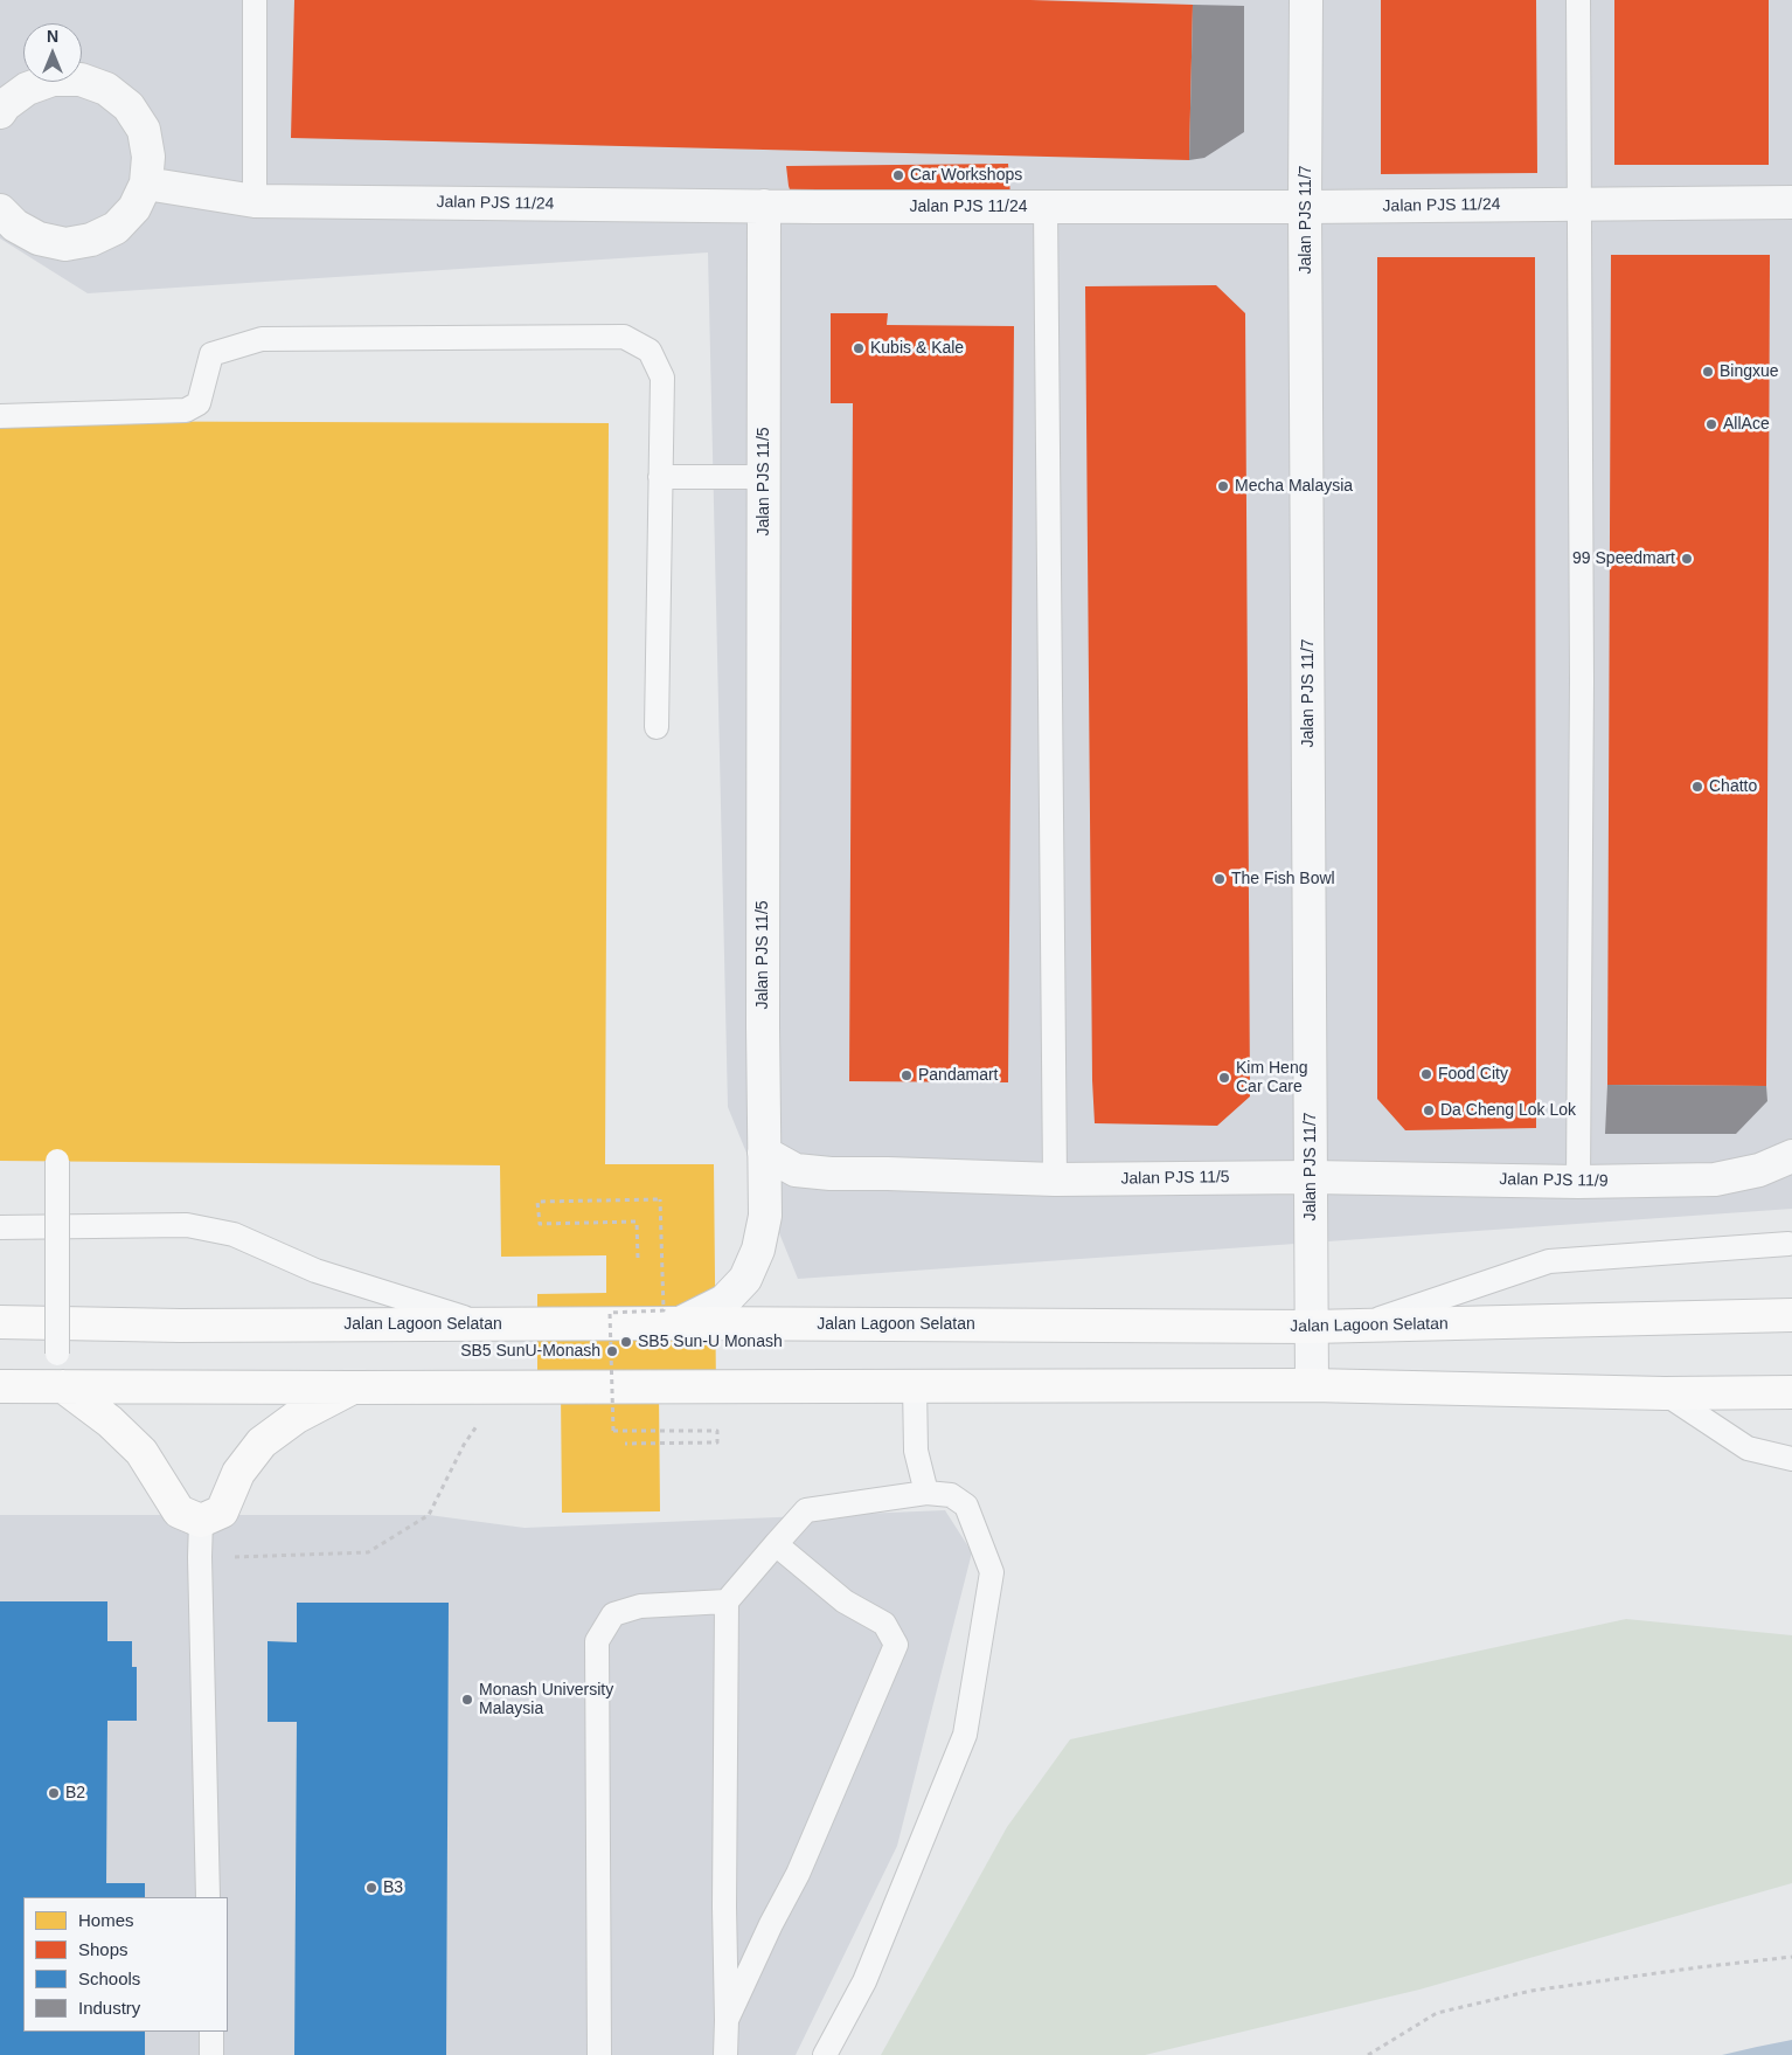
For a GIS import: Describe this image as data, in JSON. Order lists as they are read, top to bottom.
{
  "streets": {
    "main road": ["Jalan Lagoon Selatan"],
    "street": [
      "Jalan PJS 11/24",
      "Jalan PJS 11/7",
      "Jalan PJS 11/5",
      "Jalan PJS 11/9"
    ]
  },
  "crossings": [
    ["Jalan PJS 11/24", "Jalan PJS 11/7"],
    ["Jalan PJS 11/24", "Jalan PJS 11/5"],
    ["Jalan PJS 11/7", "Jalan PJS 11/5"],
    ["Jalan PJS 11/7", "Jalan PJS 11/9"],
    ["Jalan PJS 11/7", "Jalan Lagoon Selatan"],
    ["Jalan PJS 11/5", "Jalan PJS 11/9"]
  ],
  "places": [
    "Car Workshops",
    "Kubis & Kale",
    "Bingxue",
    "AllAce",
    "Mecha Malaysia",
    "99 Speedmart",
    "Chatto",
    "The Fish Bowl",
    "Food City",
    "Pandamart",
    "Kim Heng Car Care",
    "Da Cheng Lok Lok",
    "SB5 Sun-U Monash",
    "SB5 SunU-Monash",
    "Monash University Malaysia",
    "B2",
    "B3"
  ],
  "legend": [
    "Homes",
    "Shops",
    "Schools",
    "Industry"
  ],
  "north": "top"
}
